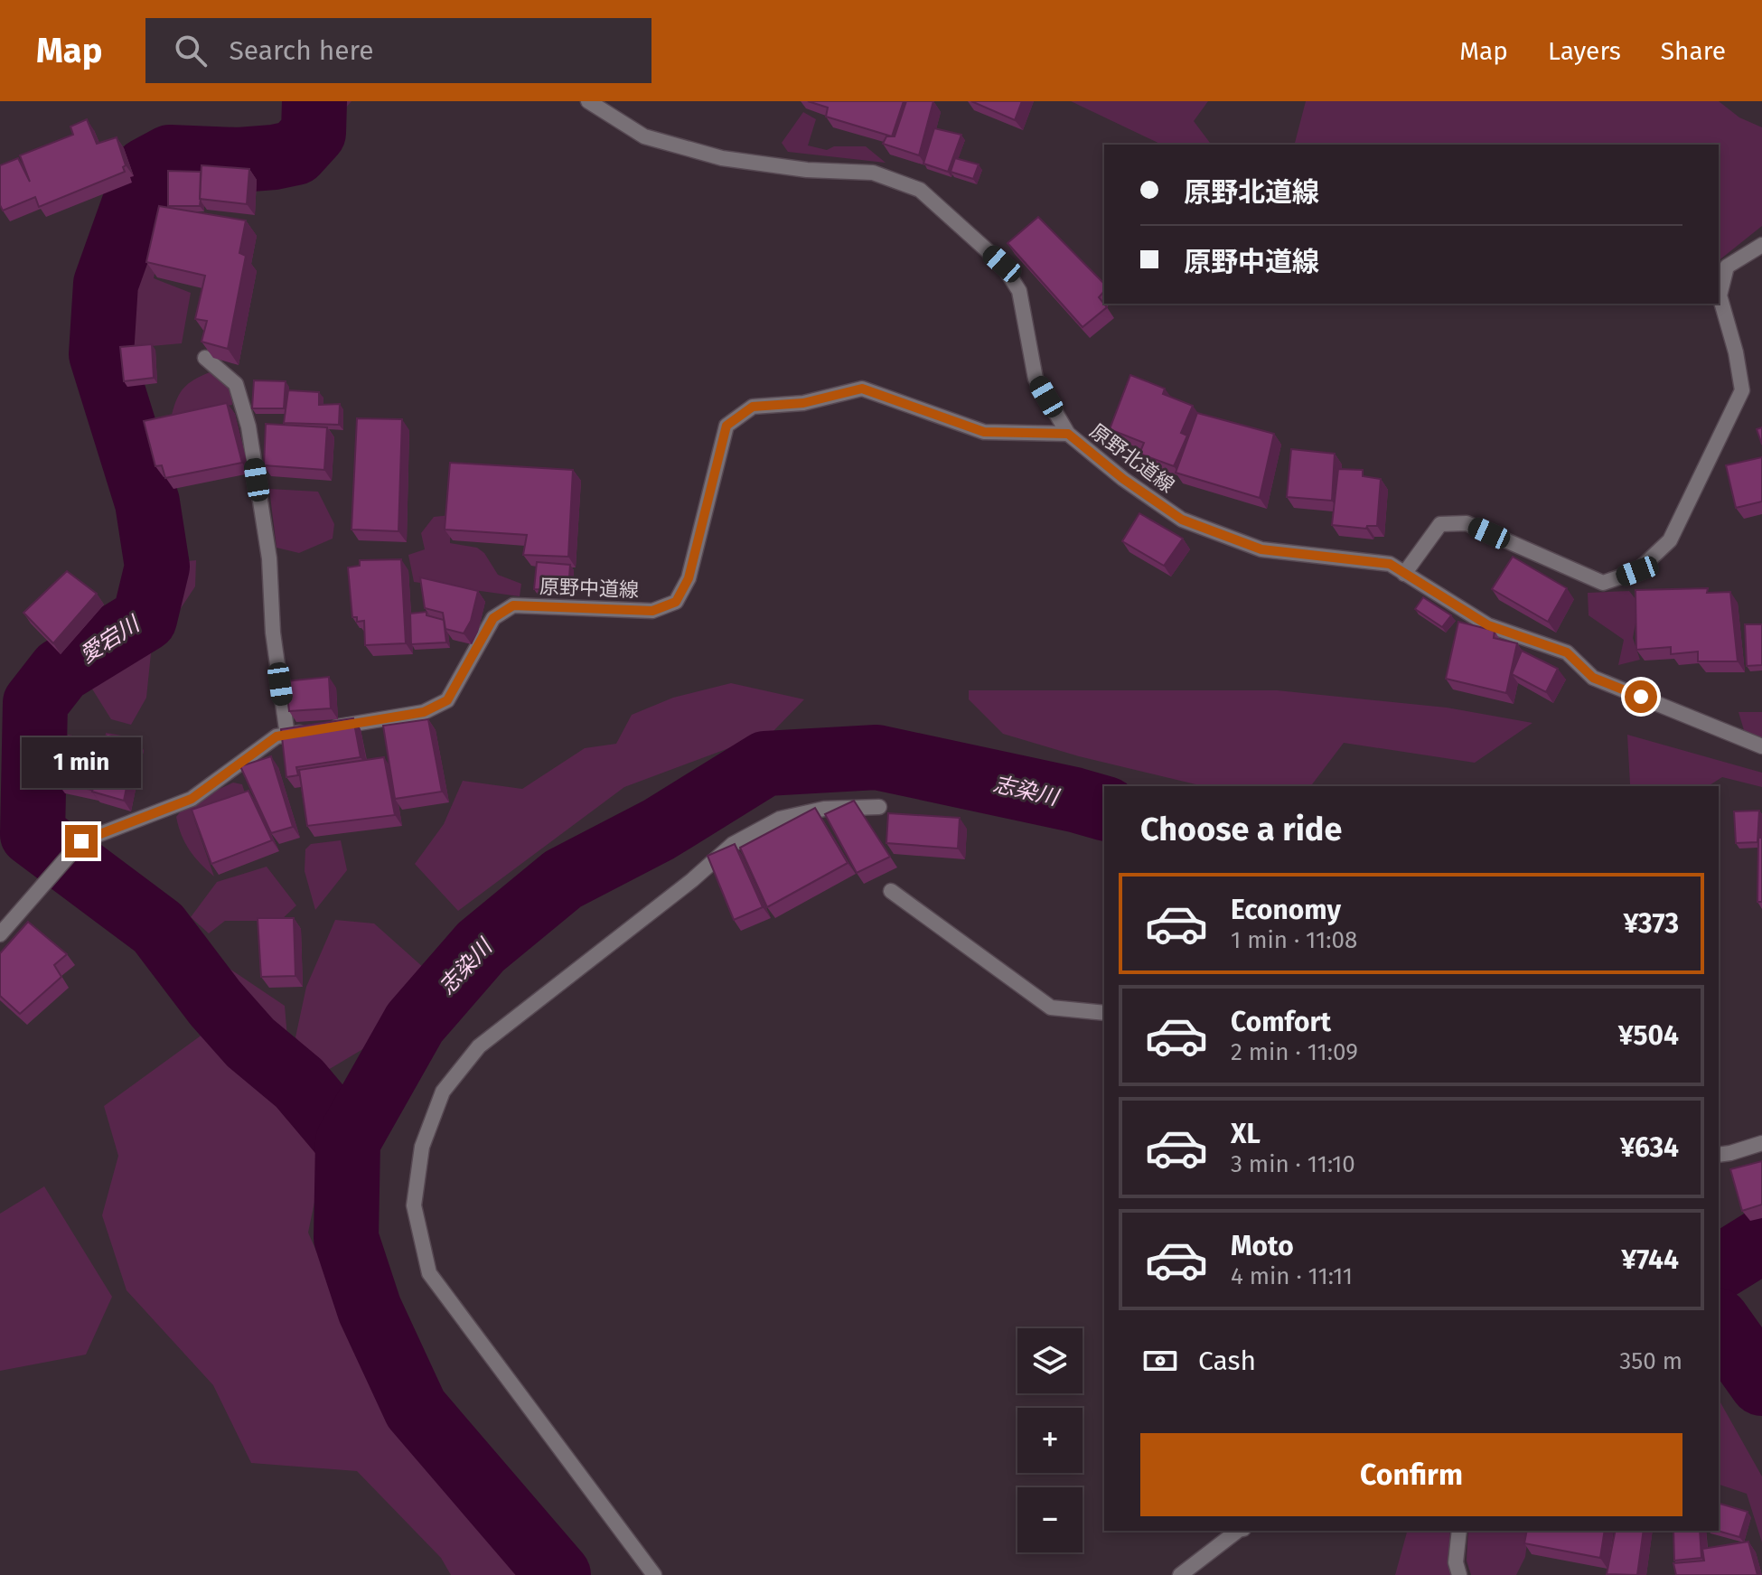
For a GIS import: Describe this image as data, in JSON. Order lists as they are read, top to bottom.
{
  "streets": {
    "street": ["原野北道線", "原野中道線"]
  },
  "crossings": [
    ["原野北道線", "原野中道線"]
  ],
  "water": ["愛宕川", "志染川"],
  "page": {
    "header": "Map",
    "search": "Search here",
    "nav": ["Map", "Layers", "Share"],
    "banner": ["原野北道線", "原野中道線"],
    "bubble": "1 min",
    "heading": "Choose a ride",
    "list": [
      {
        "name": "Economy",
        "note": "1 min · 11:08",
        "value": "¥373"
      },
      {
        "name": "Comfort",
        "note": "2 min · 11:09",
        "value": "¥504"
      },
      {
        "name": "XL",
        "note": "3 min · 11:10",
        "value": "¥634"
      },
      {
        "name": "Moto",
        "note": "4 min · 11:11",
        "value": "¥744"
      }
    ],
    "pay": ["Cash", "350 m"],
    "map_buttons": ["+", "−"],
    "buttons": "Confirm"
  }
}
